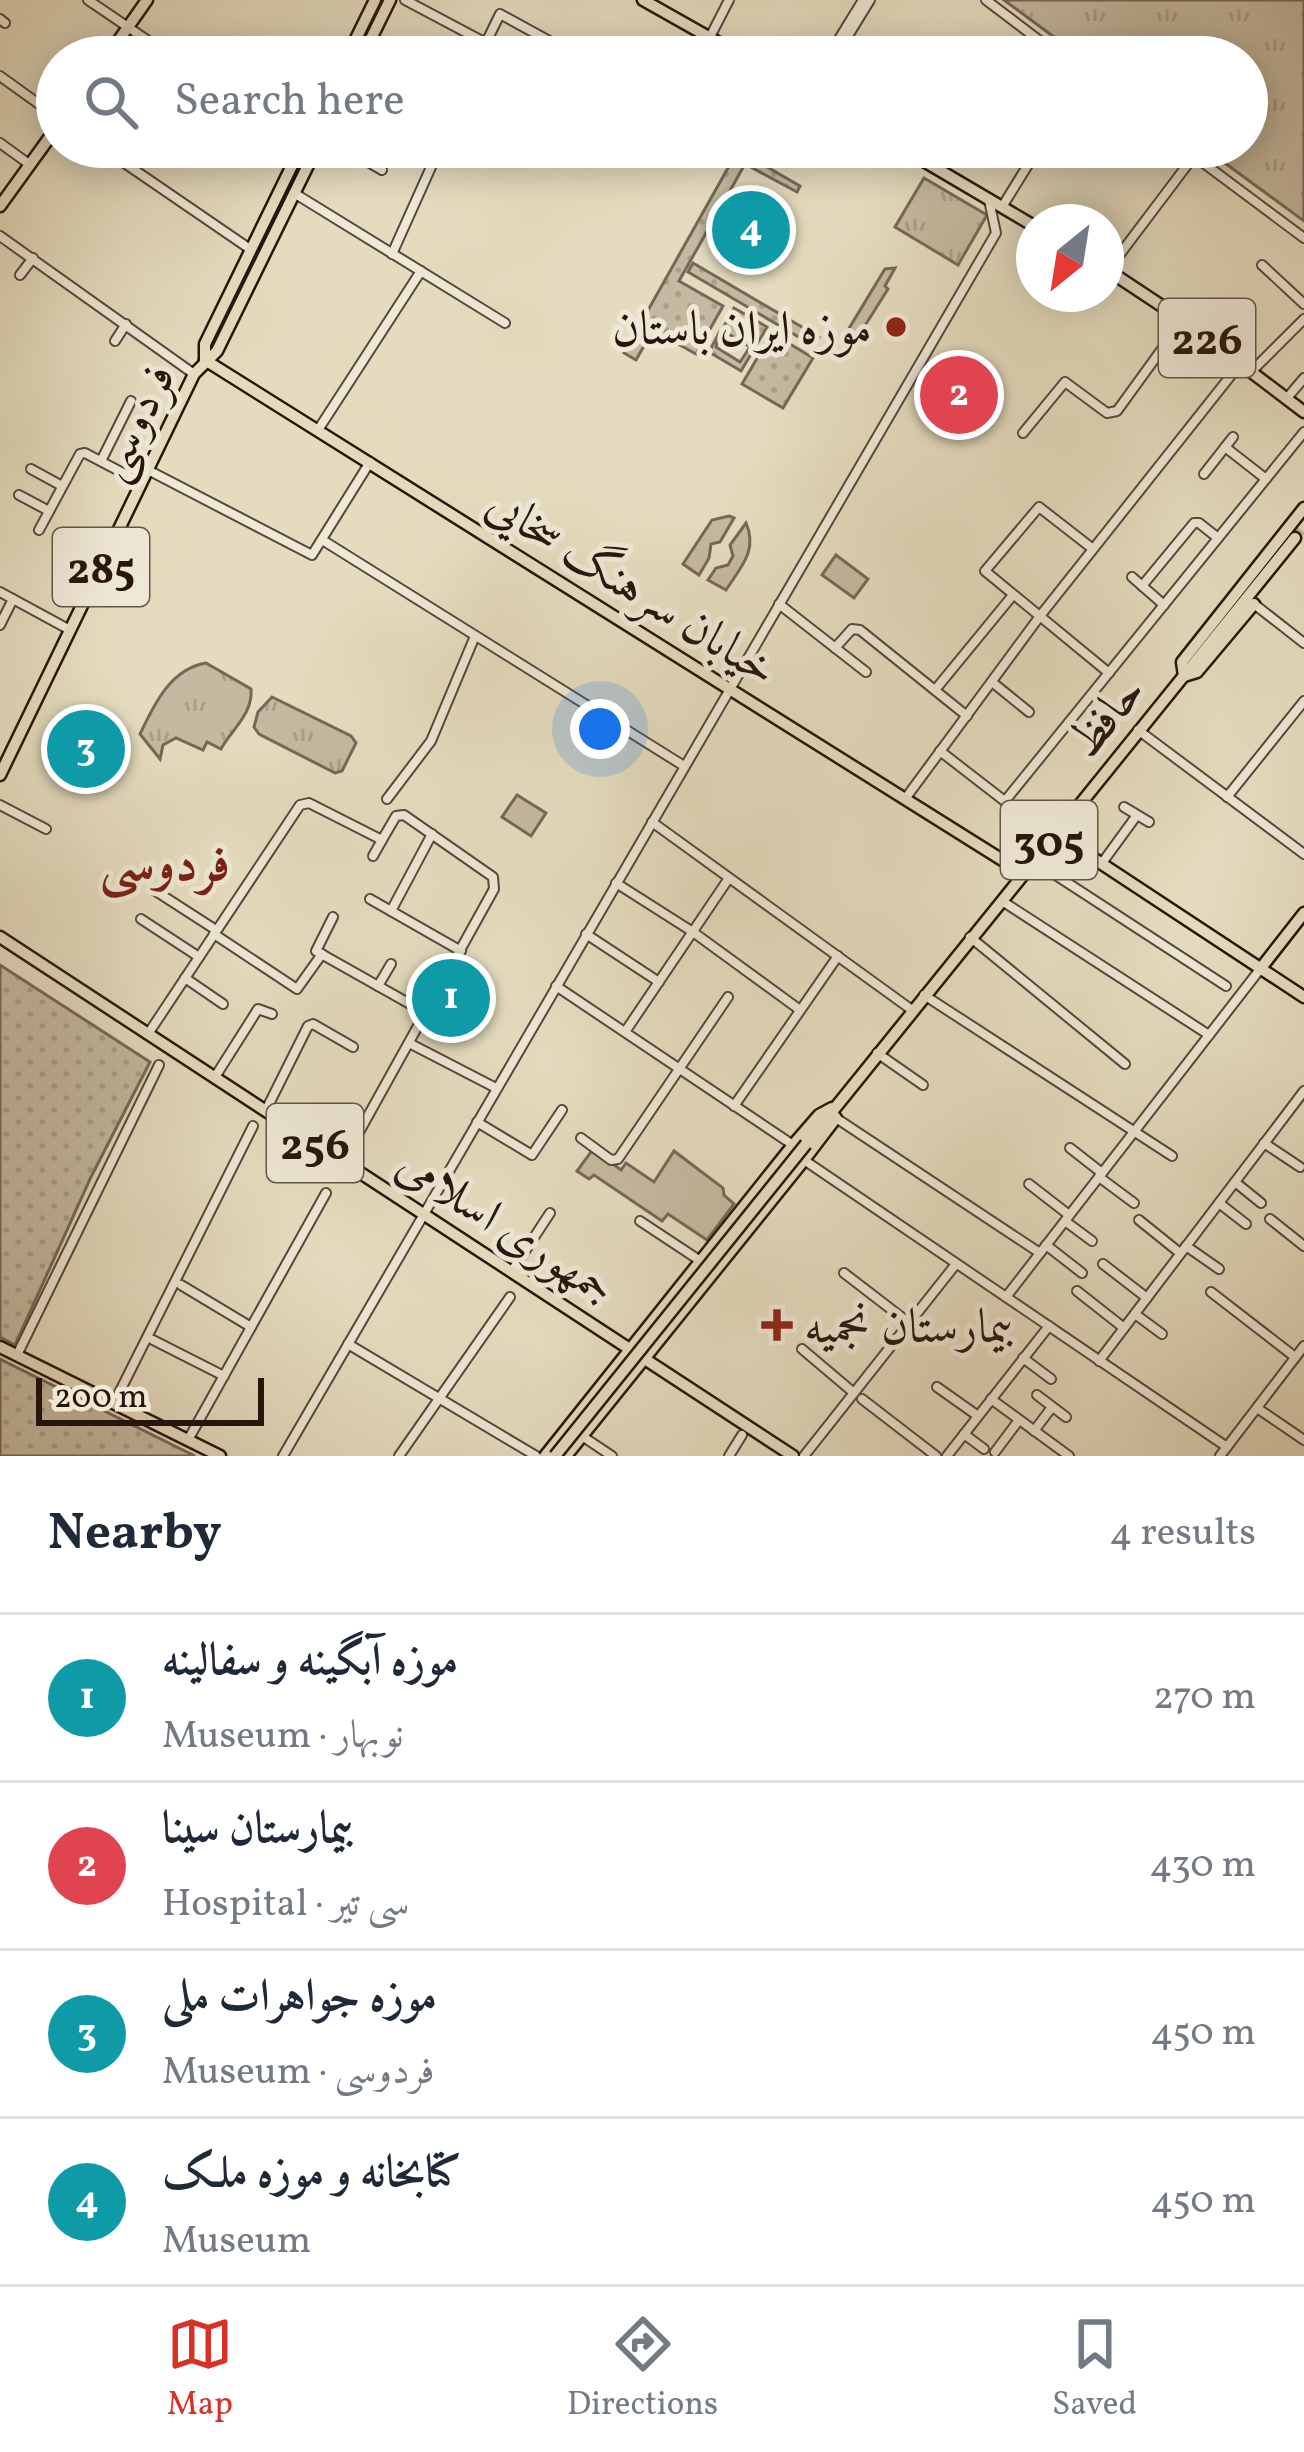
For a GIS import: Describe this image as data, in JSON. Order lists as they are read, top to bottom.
{
  "streets": {
    "main road": [
      "226",
      "فردوسی",
      "285",
      "خیابان سرهنگ سخایی",
      "حافظ",
      "305",
      "256",
      "جمهوری اسلامی"
    ]
  },
  "crossings": [
    ["فردوسی", "خیابان سرهنگ سخایی"],
    ["خیابان سرهنگ سخایی", "حافظ"],
    ["حافظ", "305"],
    ["حافظ", "جمهوری اسلامی"]
  ],
  "districts": ["فردوسی"],
  "places": {
    "other": ["موزه ایران باستان"],
    "health": ["بیمارستان نجمیه"]
  },
  "scale_bar": "200 m",
  "north": "bottom left",
  "page": {
    "search": "Search here",
    "pins": [
      "4",
      "2",
      "3",
      "1"
    ],
    "scale": "200 m",
    "heading": ["Nearby", "4 results"],
    "list": [
      {
        "mark": "1",
        "name": "موزه آبگینه و سفالینه",
        "note": "Museum · نوبهار",
        "value": "270 m"
      },
      {
        "mark": "2",
        "name": "بیمارستان سینا",
        "note": "Hospital · سی تیر",
        "value": "430 m"
      },
      {
        "mark": "3",
        "name": "موزه جواهرات ملی",
        "note": "Museum · فردوسی",
        "value": "450 m"
      },
      {
        "mark": "4",
        "name": "کتابخانه و موزه ملک",
        "note": "Museum",
        "value": "450 m"
      }
    ],
    "nav": ["Map", "Directions", "Saved"]
  }
}
